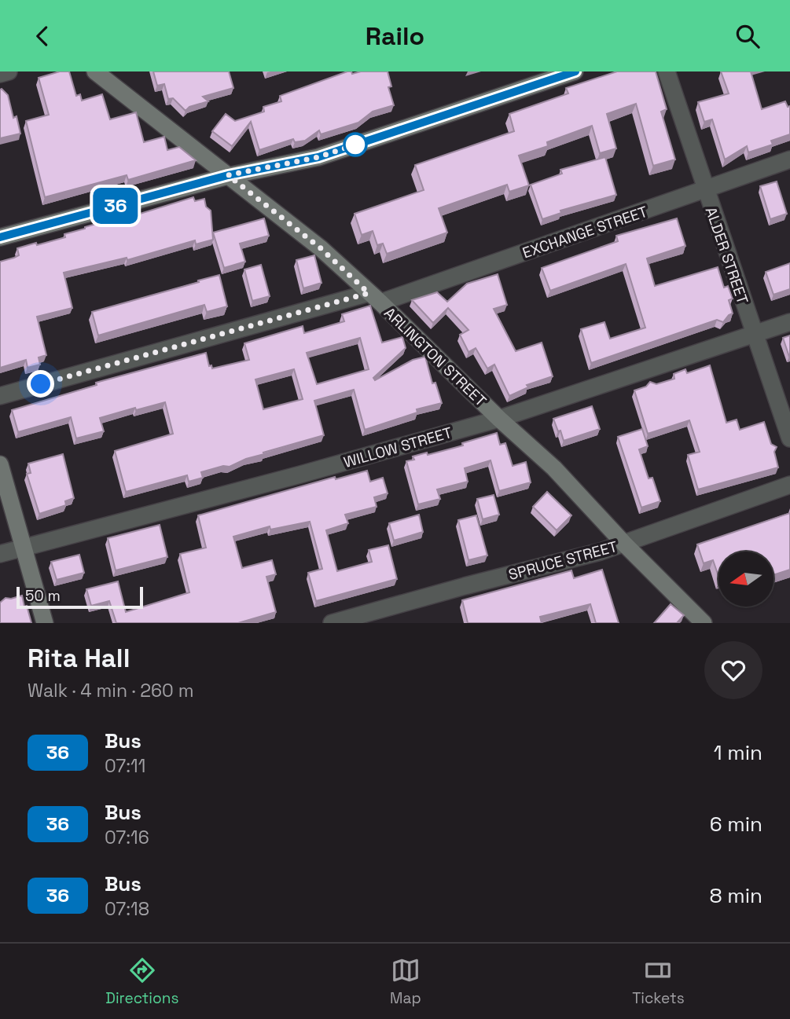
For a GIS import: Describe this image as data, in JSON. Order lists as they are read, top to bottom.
{
  "streets": {
    "street": [
      "EXCHANGE STREET",
      "ALDER STREET",
      "ARLINGTON STREET",
      "WILLOW STREET",
      "SPRUCE STREET"
    ]
  },
  "crossings": [
    ["EXCHANGE STREET", "ALDER STREET"],
    ["EXCHANGE STREET", "ARLINGTON STREET"],
    ["ALDER STREET", "WILLOW STREET"],
    ["ARLINGTON STREET", "WILLOW STREET"],
    ["ARLINGTON STREET", "SPRUCE STREET"]
  ],
  "lines": ["bus line 36"],
  "scale_bar": "50 m",
  "north": "left",
  "page": {
    "header": "Railo",
    "on_map": "36",
    "scale": "50 m",
    "heading": ["Rita Hall", "Walk · 4 min · 260 m"],
    "list": [
      {
        "mark": "36",
        "name": "Bus",
        "note": "07:11",
        "value": "1 min"
      },
      {
        "mark": "36",
        "name": "Bus",
        "note": "07:16",
        "value": "6 min"
      },
      {
        "mark": "36",
        "name": "Bus",
        "note": "07:18",
        "value": "8 min"
      }
    ],
    "tabs": ["Directions", "Map", "Tickets"]
  }
}
